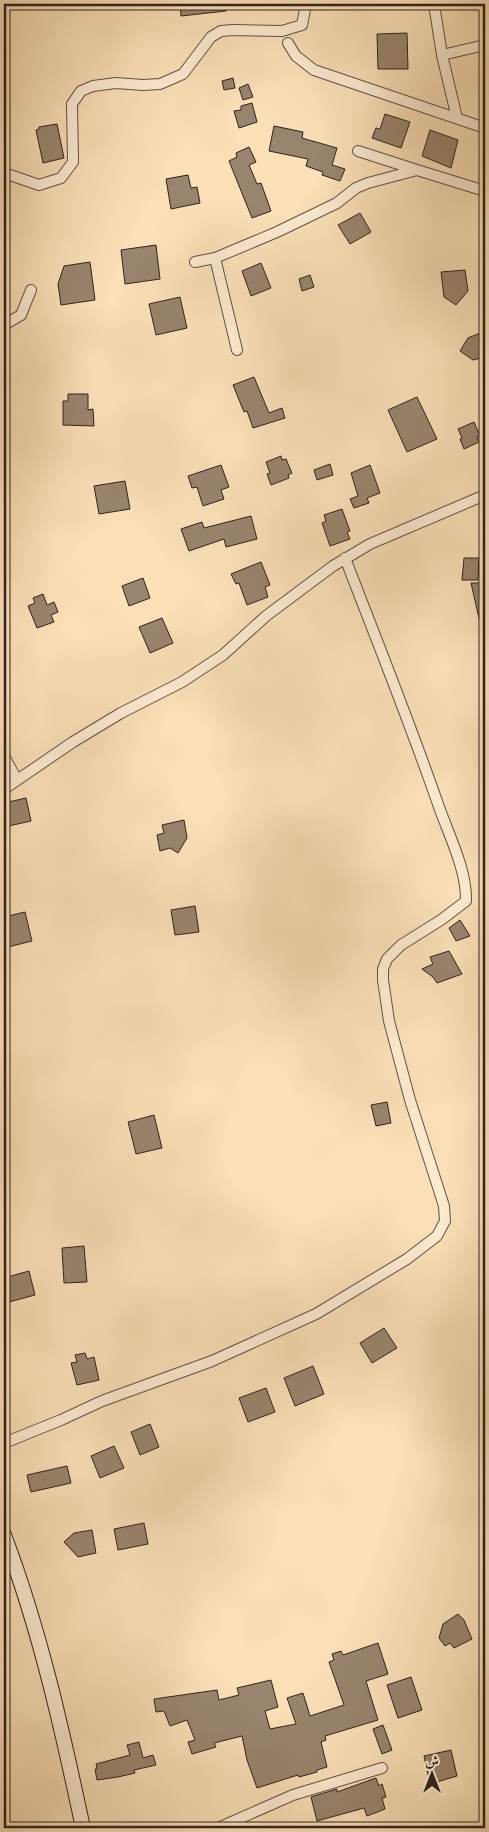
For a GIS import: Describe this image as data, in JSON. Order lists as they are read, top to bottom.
{
  "north": "top"
}
